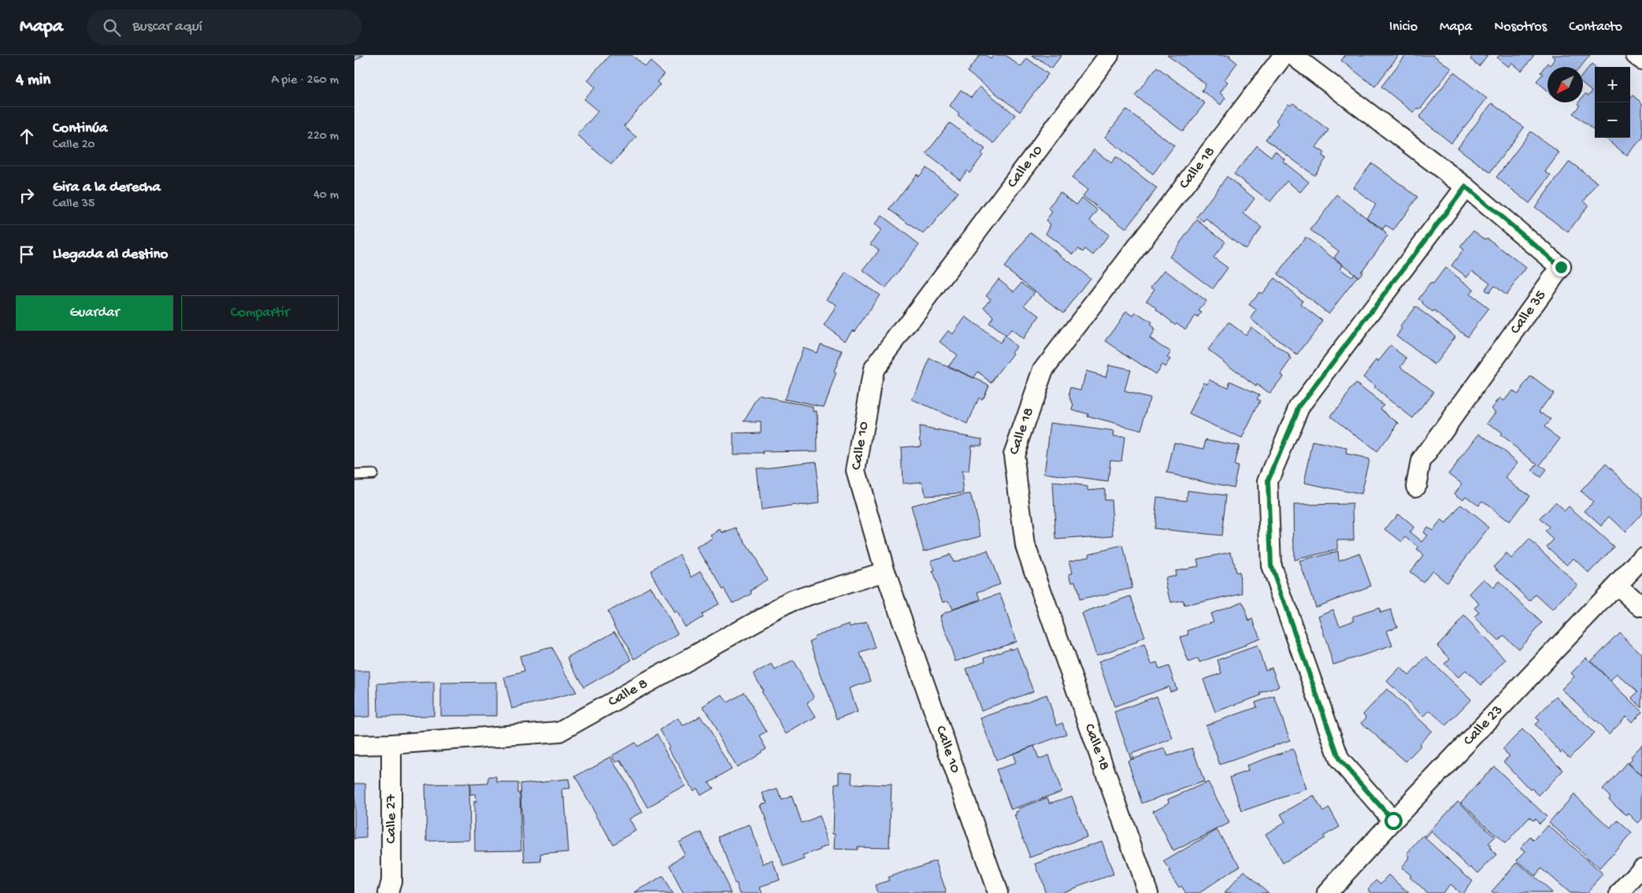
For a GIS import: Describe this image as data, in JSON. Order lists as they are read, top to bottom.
{
  "streets": {
    "street": [
      "Calle 10",
      "Calle 18",
      "Calle 35",
      "Calle 8",
      "Calle 23",
      "Calle 27"
    ]
  },
  "crossings": [
    ["Calle 10", "Calle 8"],
    ["Calle 8", "Calle 27"]
  ],
  "north": "bottom left",
  "page": {
    "header": "Mapa",
    "search": "Buscar aquí",
    "nav": [
      "Inicio",
      "Mapa",
      "Nosotros",
      "Contacto"
    ],
    "heading": ["4 min", "A pie · 260 m"],
    "map_buttons": ["+", "−"],
    "list": [
      ["Continúa", "Calle 20", "220 m"],
      ["Gira a la derecha", "Calle 35", "40 m"],
      "Llegada al destino"
    ],
    "buttons": ["Guardar", "Compartir"]
  }
}
